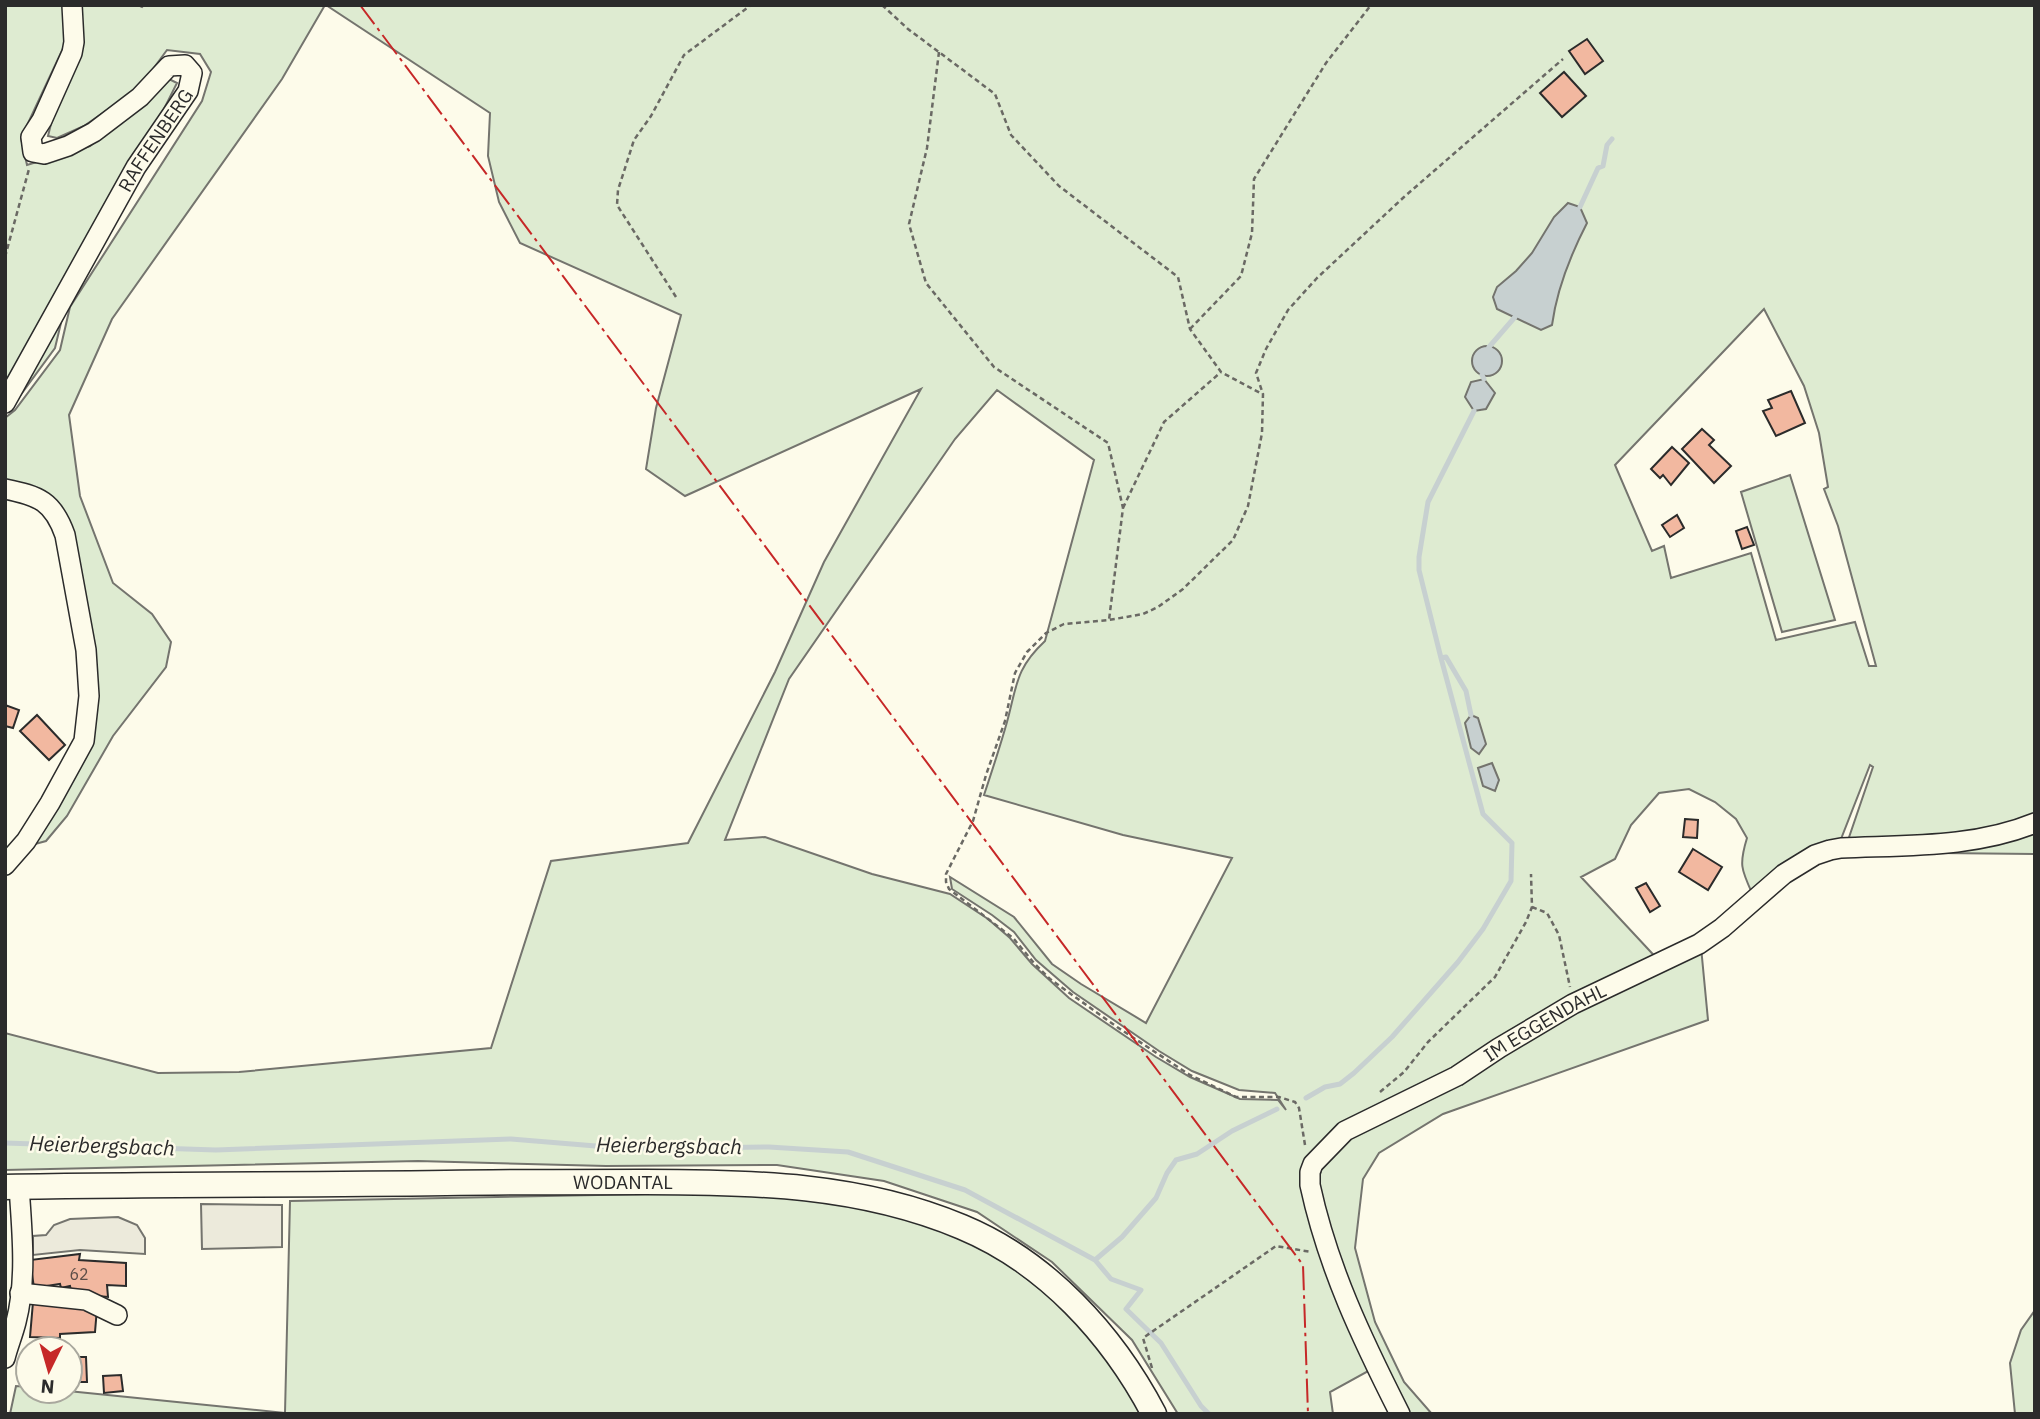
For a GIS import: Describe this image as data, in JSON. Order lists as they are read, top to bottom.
{
  "streets": {
    "main road": ["WODANTAL"],
    "street": ["RAFFENBERG", "IM EGGENDAHL"]
  },
  "water": ["Heierbergsbach"],
  "house_numbers": ["62"],
  "north": "bottom"
}
